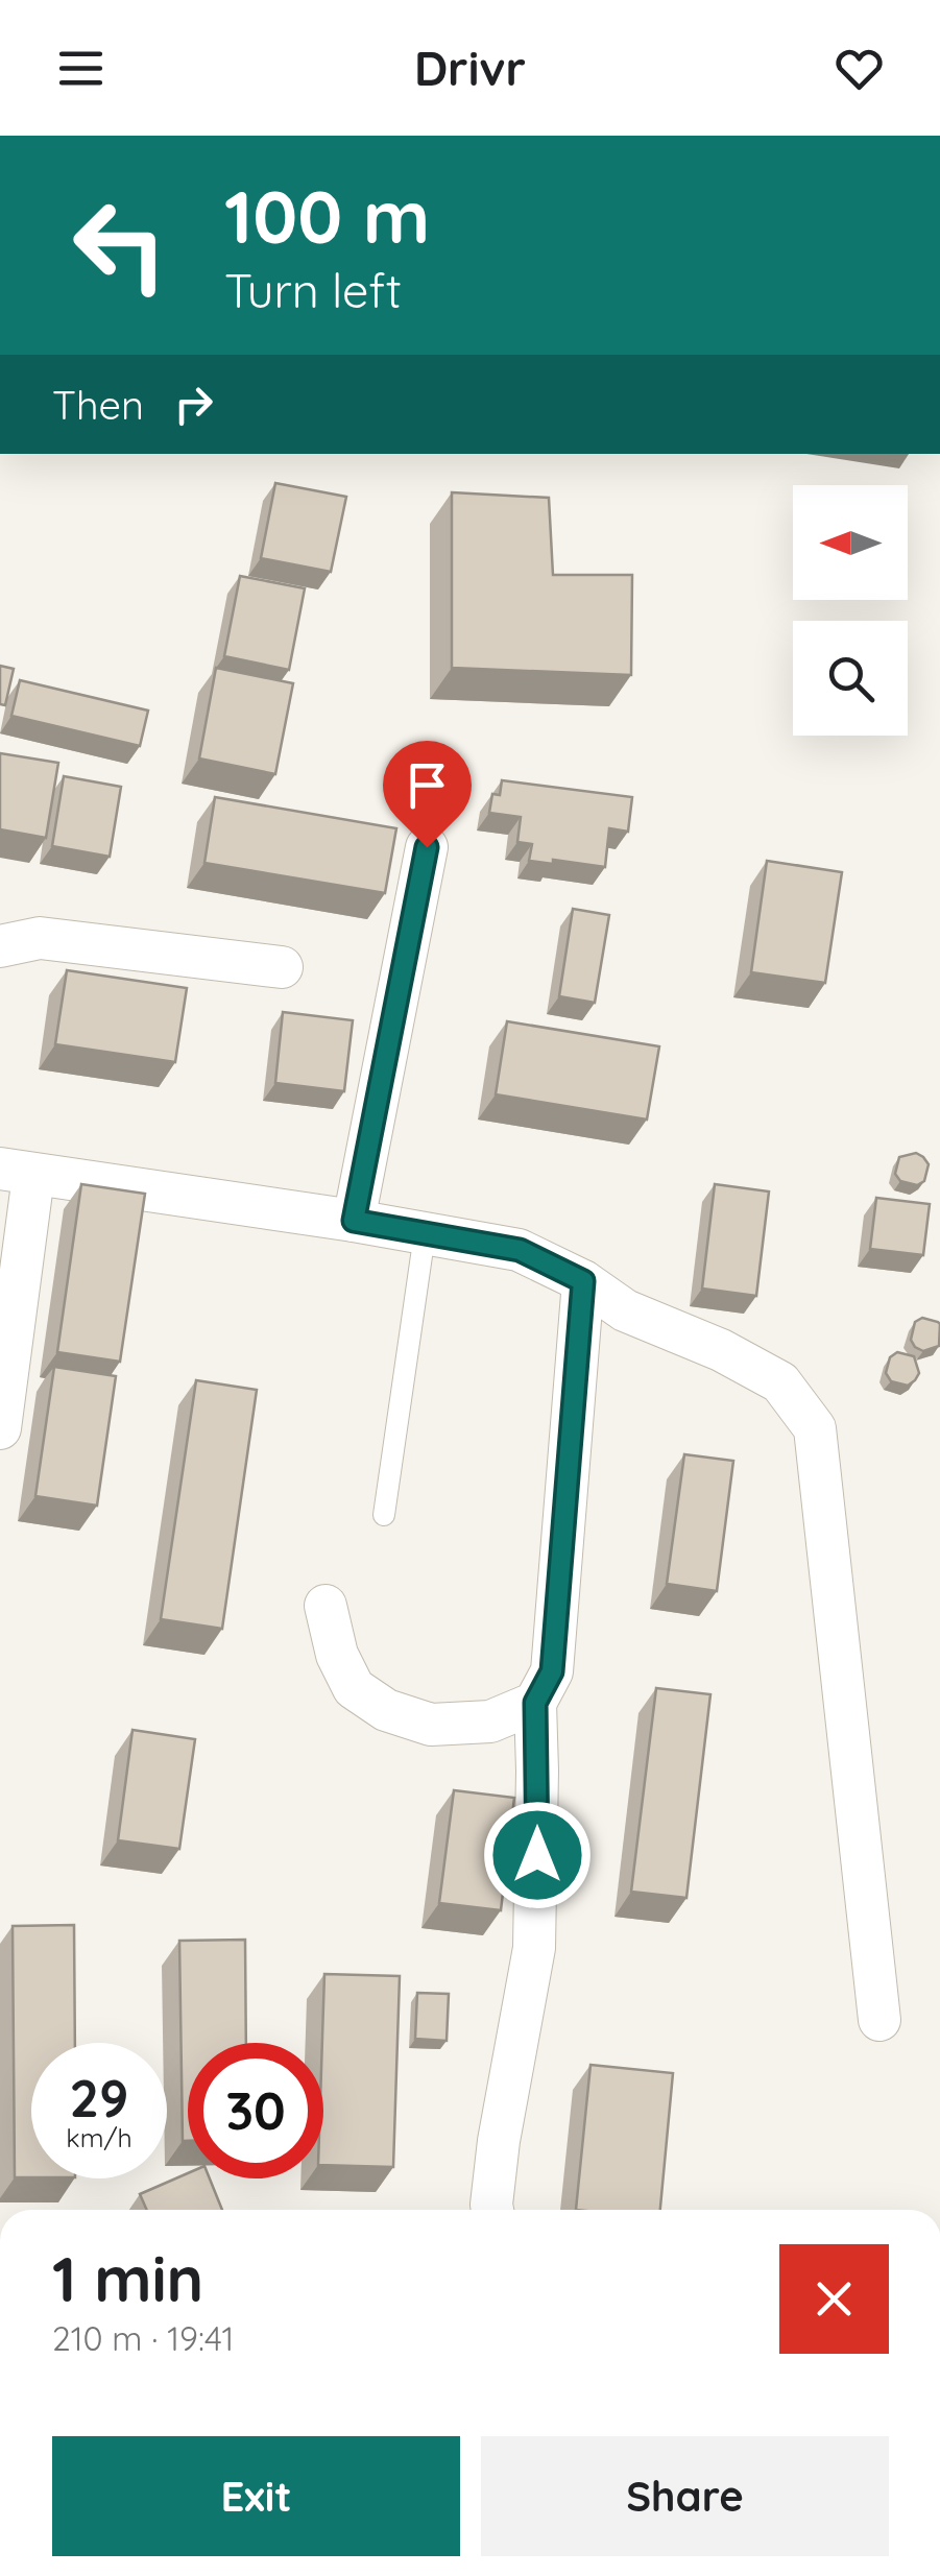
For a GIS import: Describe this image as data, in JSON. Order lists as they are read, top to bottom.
{
  "north": "left",
  "page": {
    "header": "Drivr",
    "turn": ["100 m", "Turn left"],
    "then": "Then",
    "speed": "29 km/h",
    "limit": "30",
    "heading": ["1 min", "210 m · 19:41"],
    "buttons": ["Exit", "Share"]
  }
}
